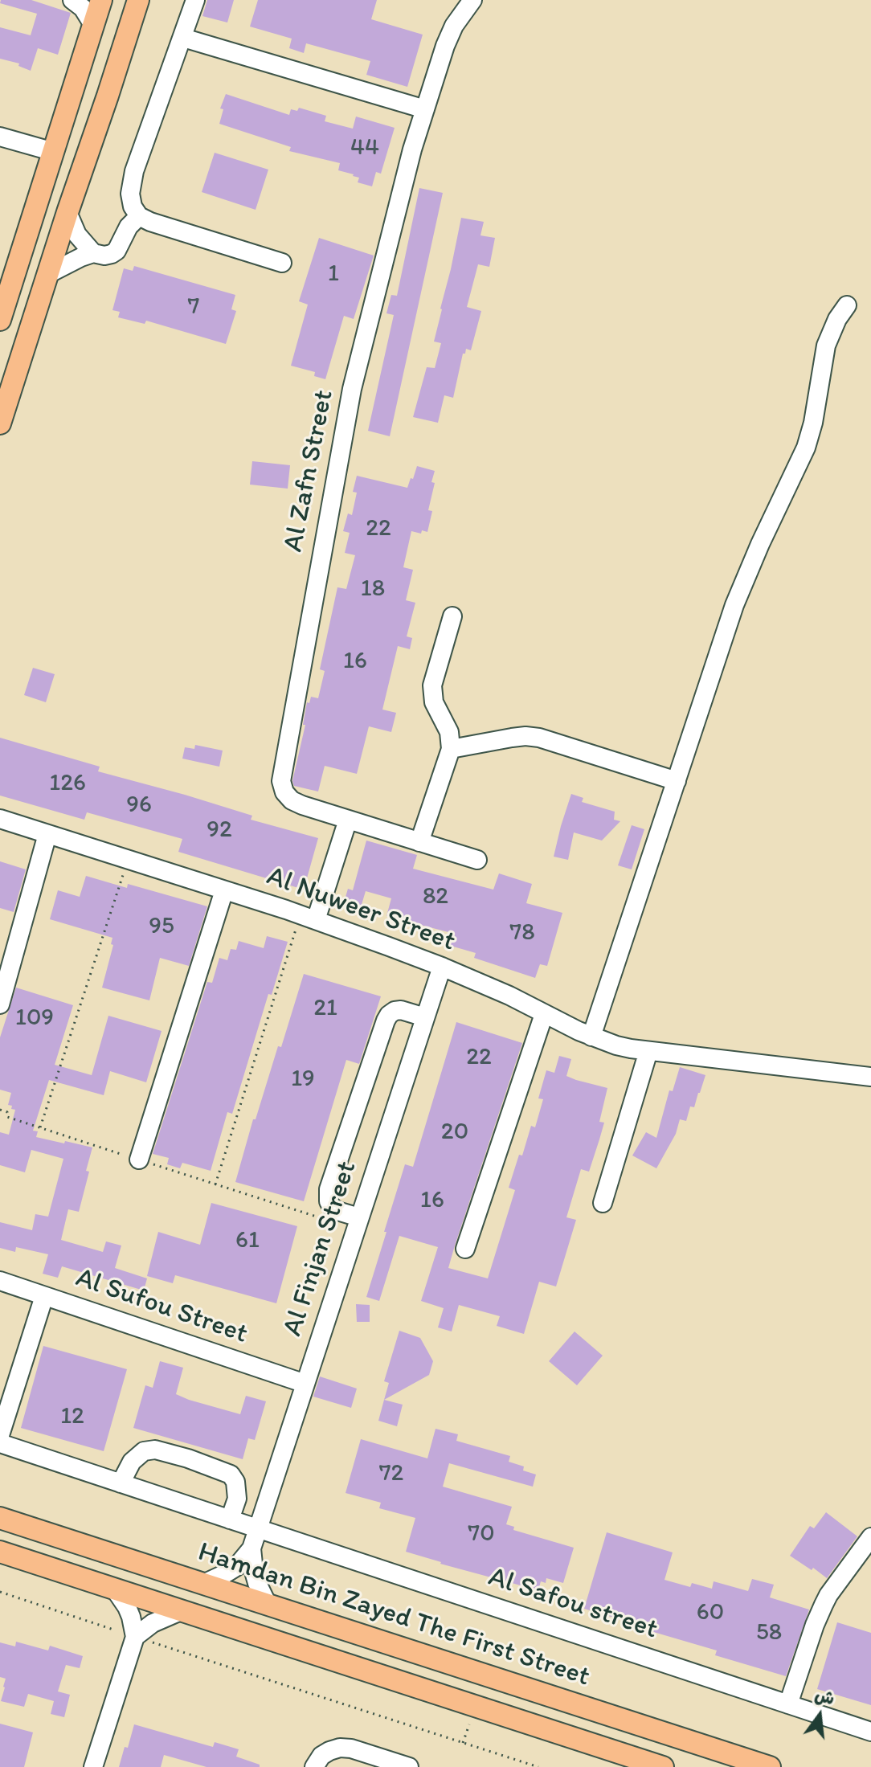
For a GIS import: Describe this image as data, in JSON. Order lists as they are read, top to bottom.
{
  "streets": {
    "main road": ["Hamdan Bin Zayed The First Street"],
    "street": [
      "Al Zafn Street",
      "Al Nuweer Street",
      "Al Finjan Street",
      "Al Sufou Street",
      "Al Safou street"
    ]
  },
  "crossings": [
    ["Al Nuweer Street", "Al Finjan Street"],
    ["Al Finjan Street", "Al Sufou Street"],
    ["Al Finjan Street", "Al Safou street"],
    ["Al Finjan Street", "Hamdan Bin Zayed The First Street"]
  ],
  "house_numbers": [
    "44",
    "1",
    "7",
    "22",
    "18",
    "16",
    "126",
    "96",
    "92",
    "82",
    "95",
    "78",
    "21",
    "109",
    "22",
    "19",
    "20",
    "16",
    "61",
    "12",
    "72",
    "70",
    "60",
    "58"
  ],
  "north": "top"
}
